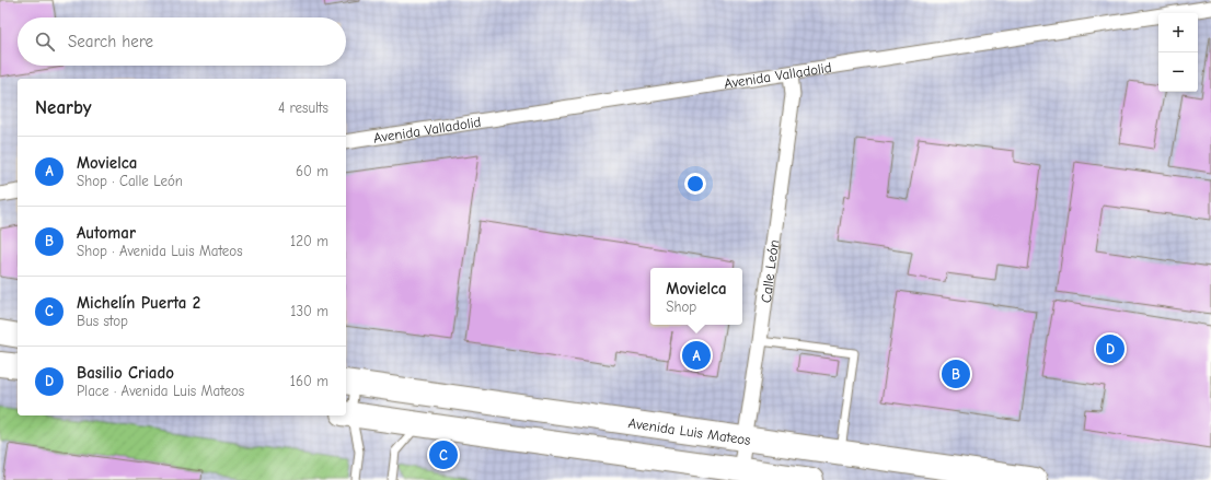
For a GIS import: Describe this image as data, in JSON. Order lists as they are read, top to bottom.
{
  "streets": {
    "highway": ["Avenida Luis Mateos"],
    "street": ["Avenida Valladolid", "Calle León"]
  },
  "crossings": [
    ["Avenida Valladolid", "Calle León"],
    ["Calle León", "Avenida Luis Mateos"]
  ],
  "page": {
    "map_buttons": ["+", "−"],
    "search": "Search here",
    "heading": ["Nearby", "4 results"],
    "list": [
      {
        "mark": "A",
        "name": "Movielca",
        "note": "Shop · Calle León",
        "value": "60 m"
      },
      {
        "mark": "B",
        "name": "Automar",
        "note": "Shop · Avenida Luis Mateos",
        "value": "120 m"
      },
      {
        "mark": "C",
        "name": "Michelín Puerta 2",
        "note": "Bus stop",
        "value": "130 m"
      },
      {
        "mark": "D",
        "name": "Basilio Criado",
        "note": "Place · Avenida Luis Mateos",
        "value": "160 m"
      }
    ],
    "popup": ["Movielca", "Shop"],
    "pins": [
      "D",
      "A",
      "B",
      "C"
    ]
  }
}
